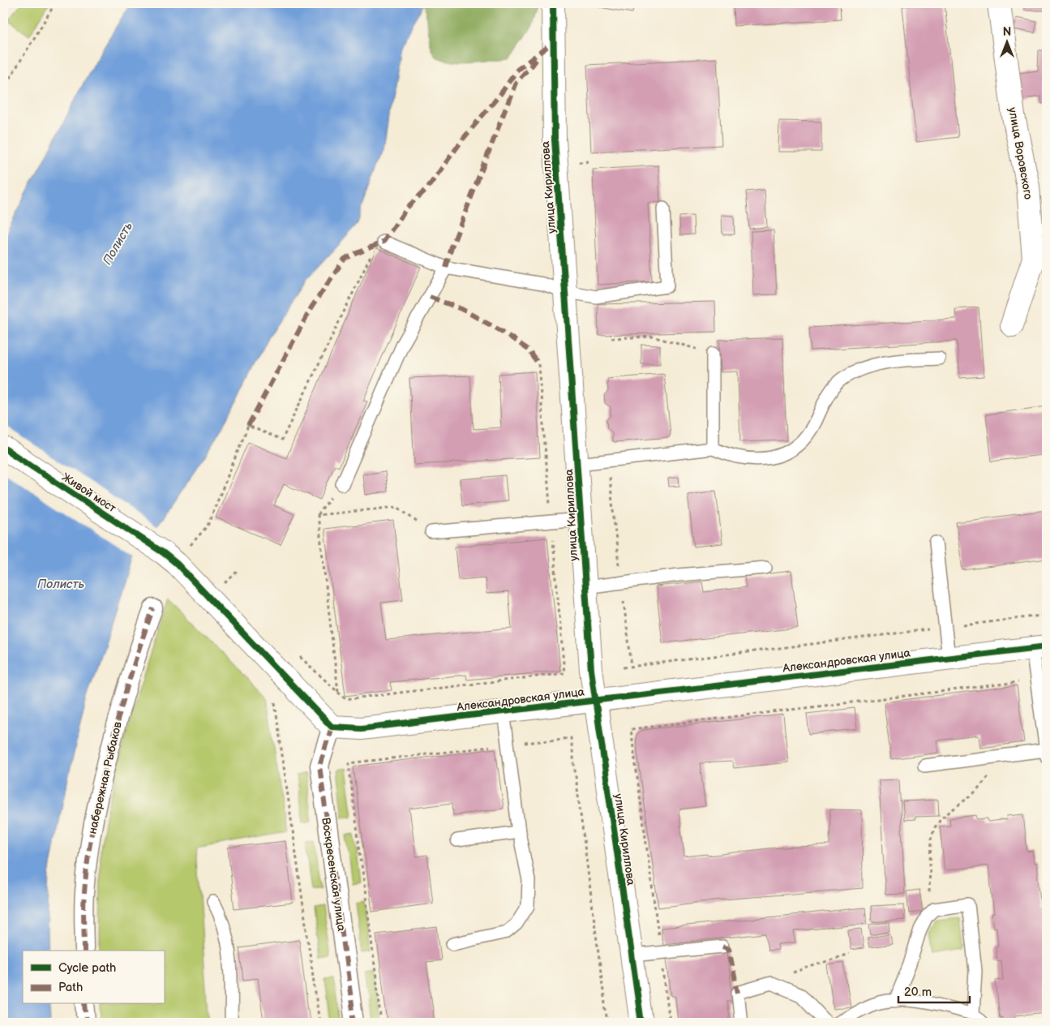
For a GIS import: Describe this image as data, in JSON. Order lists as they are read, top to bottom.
{
  "streets": {
    "street": [
      "улица Воровского",
      "улица Кириллова",
      "Живой мост",
      "Александровская улица",
      "набережная Рыбаков",
      "Воскресенская улица"
    ]
  },
  "crossings": [
    ["улица Кириллова", "Александровская улица"],
    ["Живой мост", "Александровская улица"],
    ["Живой мост", "Воскресенская улица"],
    ["Александровская улица", "Воскресенская улица"]
  ],
  "water": ["Полисть"],
  "legend": ["Cycle path", "Path"],
  "scale_bar": "20 m",
  "north": "top"
}
